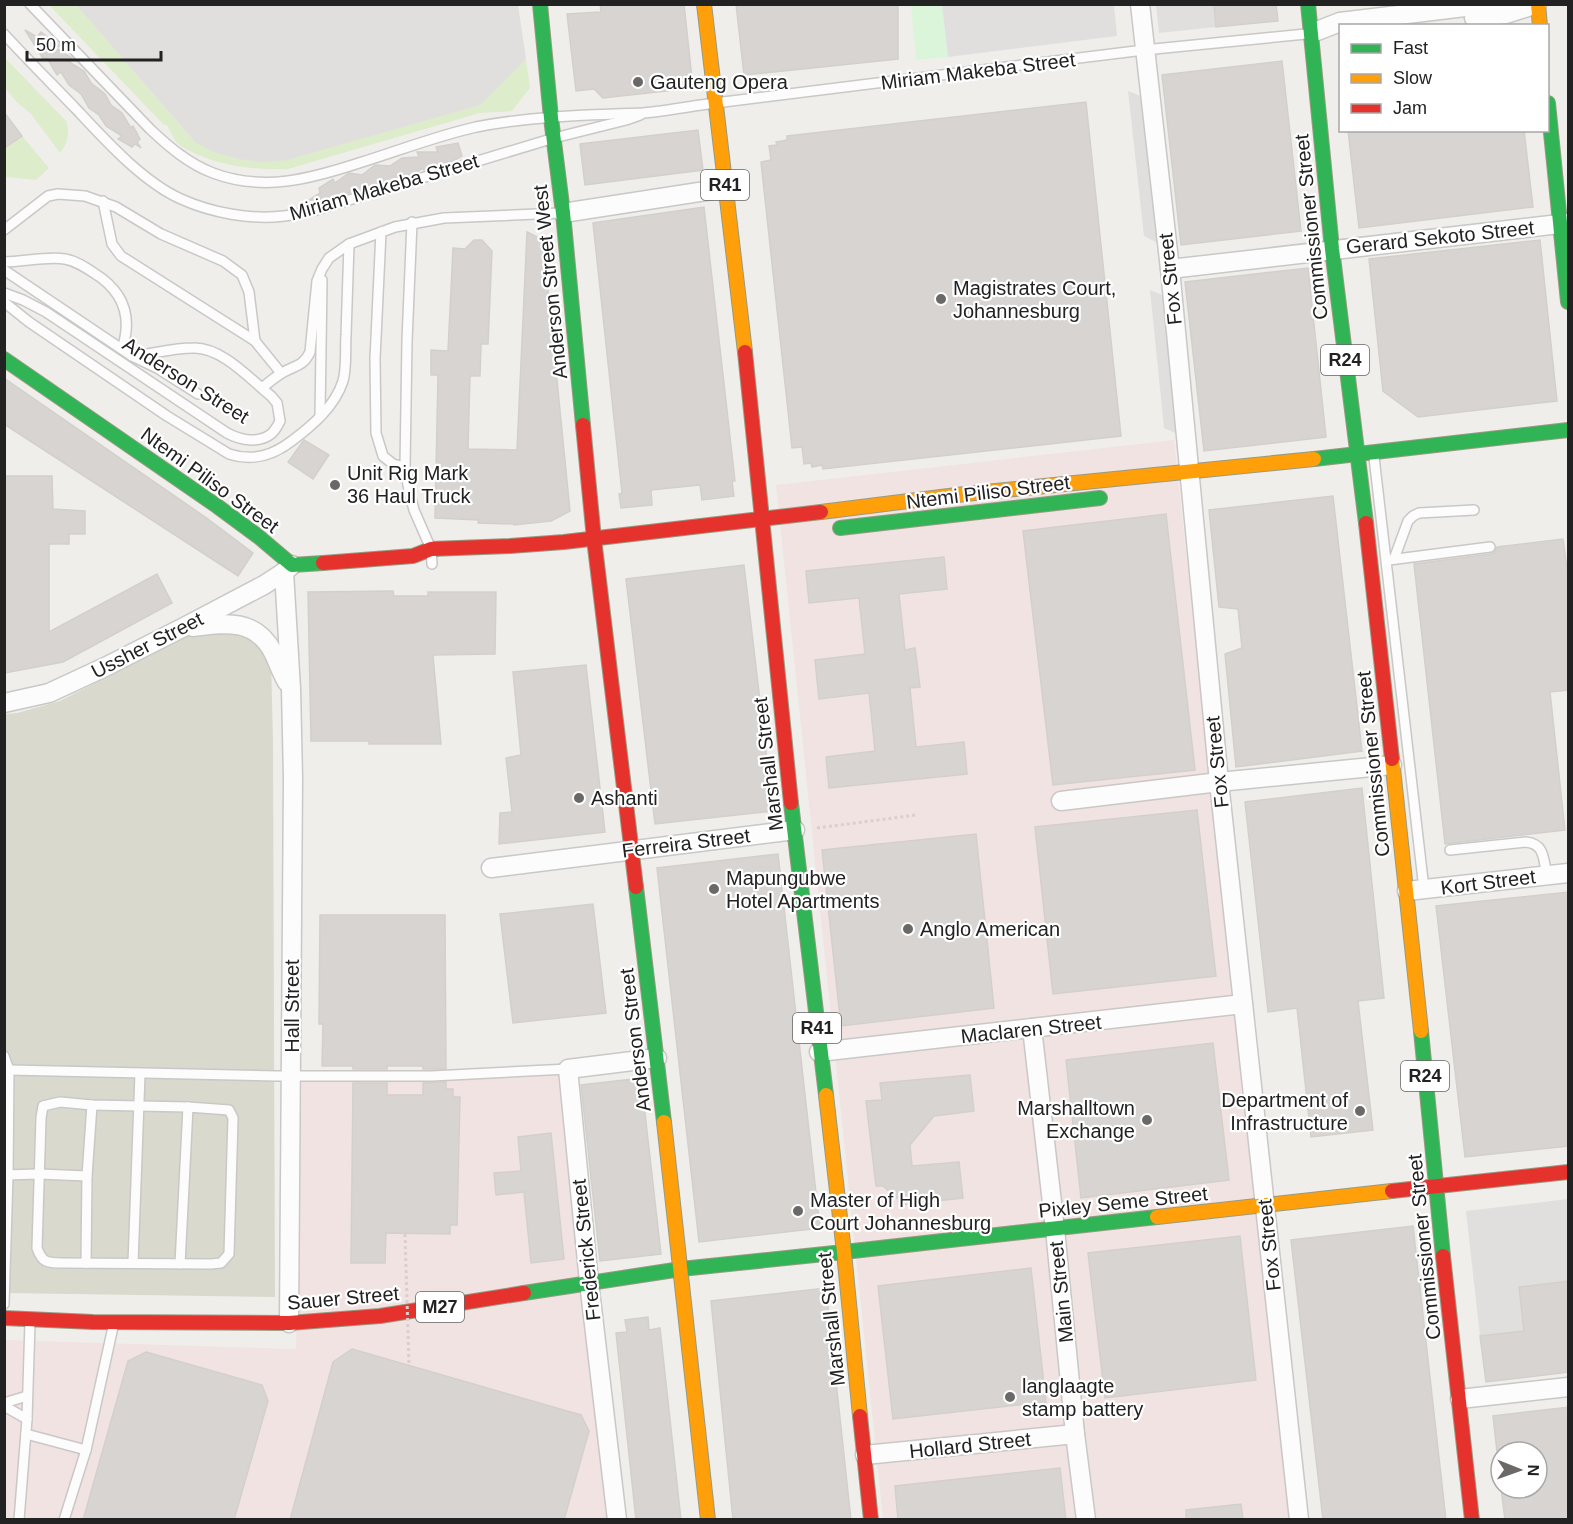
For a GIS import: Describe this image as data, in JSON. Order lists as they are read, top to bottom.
{
  "streets": {
    "main road": [
      "R41",
      "Commissioner Street",
      "Anderson Street West",
      "R24",
      "Anderson Street",
      "Ntemi Piliso Street",
      "Marshall Street",
      "Pixley Seme Street",
      "Sauer Street",
      "M27"
    ],
    "street": [
      "Miriam Makeba Street",
      "Gerard Sekoto Street",
      "Fox Street",
      "Ussher Street",
      "Ferreira Street",
      "Kort Street",
      "Hall Street",
      "Maclaren Street",
      "Frederick Street",
      "Main Street",
      "Hollard Street"
    ]
  },
  "crossings": [
    ["Miriam Makeba Street", "Commissioner Street"],
    ["Miriam Makeba Street", "Fox Street"],
    ["Miriam Makeba Street", "Anderson Street West"],
    ["Miriam Makeba Street", "Marshall Street"],
    ["Commissioner Street", "Gerard Sekoto Street"],
    ["Commissioner Street", "Ntemi Piliso Street"],
    ["Commissioner Street", "Kort Street"],
    ["Commissioner Street", "Pixley Seme Street"],
    ["Gerard Sekoto Street", "Fox Street"],
    ["Fox Street", "Ntemi Piliso Street"],
    ["Fox Street", "Maclaren Street"],
    ["Fox Street", "Pixley Seme Street"],
    ["Anderson Street West", "Anderson Street"],
    ["Anderson Street West", "Ntemi Piliso Street"],
    ["Anderson Street", "Ferreira Street"],
    ["Anderson Street", "Pixley Seme Street"],
    ["Anderson Street", "Sauer Street"],
    ["Ntemi Piliso Street", "Ussher Street"],
    ["Ntemi Piliso Street", "Marshall Street"],
    ["Ntemi Piliso Street", "Hall Street"],
    ["Ussher Street", "Hall Street"],
    ["Marshall Street", "Ferreira Street"],
    ["Marshall Street", "Maclaren Street"],
    ["Marshall Street", "Pixley Seme Street"],
    ["Marshall Street", "Hollard Street"],
    ["Hall Street", "Sauer Street"],
    ["Maclaren Street", "Main Street"],
    ["Pixley Seme Street", "Main Street"],
    ["Pixley Seme Street", "Sauer Street"],
    ["Frederick Street", "Sauer Street"],
    ["Main Street", "Hollard Street"]
  ],
  "places": [
    "Gauteng Opera",
    "Magistrates Court, Johannesburg",
    "Unit Rig Mark 36 Haul Truck",
    "Ashanti",
    "Mapungubwe Hotel Apartments",
    "Anglo American",
    "Department of Infrastructure",
    "Marshalltown Exchange",
    "Master of High Court Johannesburg",
    "langlaagte stamp battery"
  ],
  "legend": ["Fast", "Slow", "Jam"],
  "scale_bar": "50 m",
  "north": "right"
}
